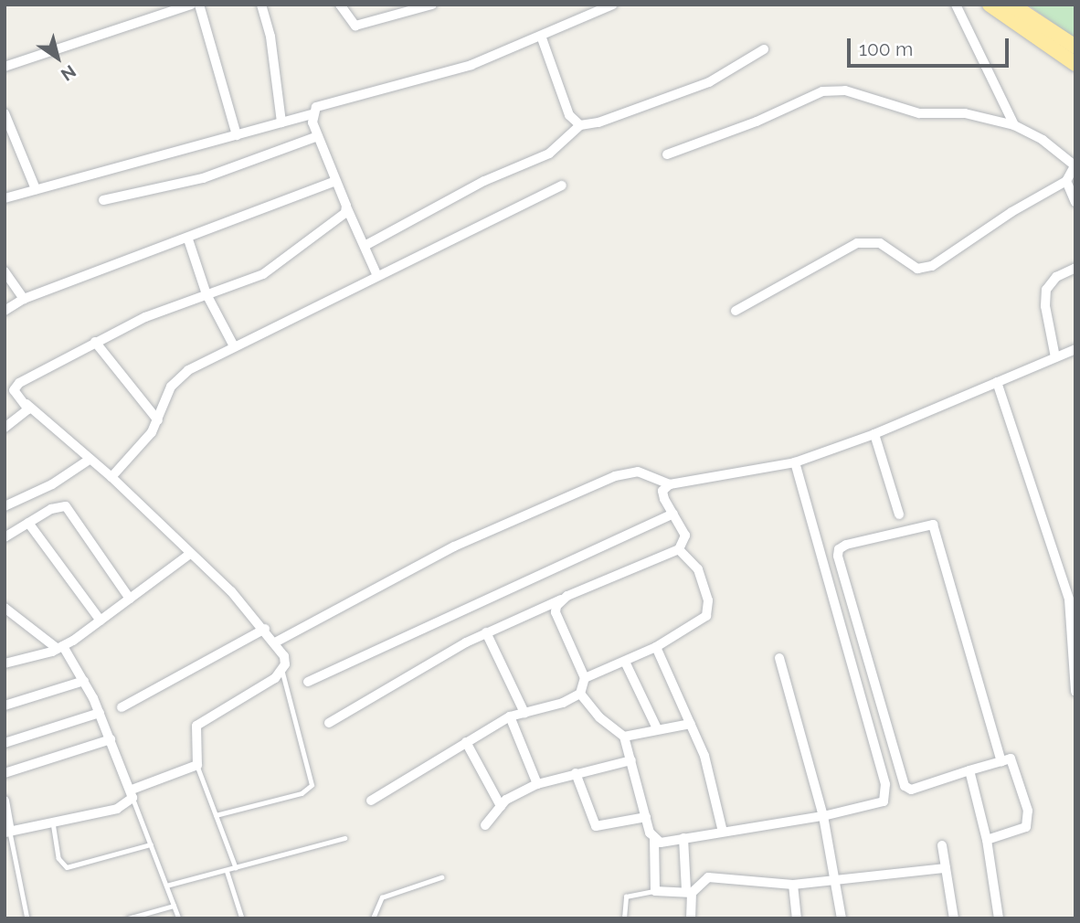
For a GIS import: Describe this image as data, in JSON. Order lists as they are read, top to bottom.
{
  "scale_bar": "100 m",
  "north": "bottom right"
}
